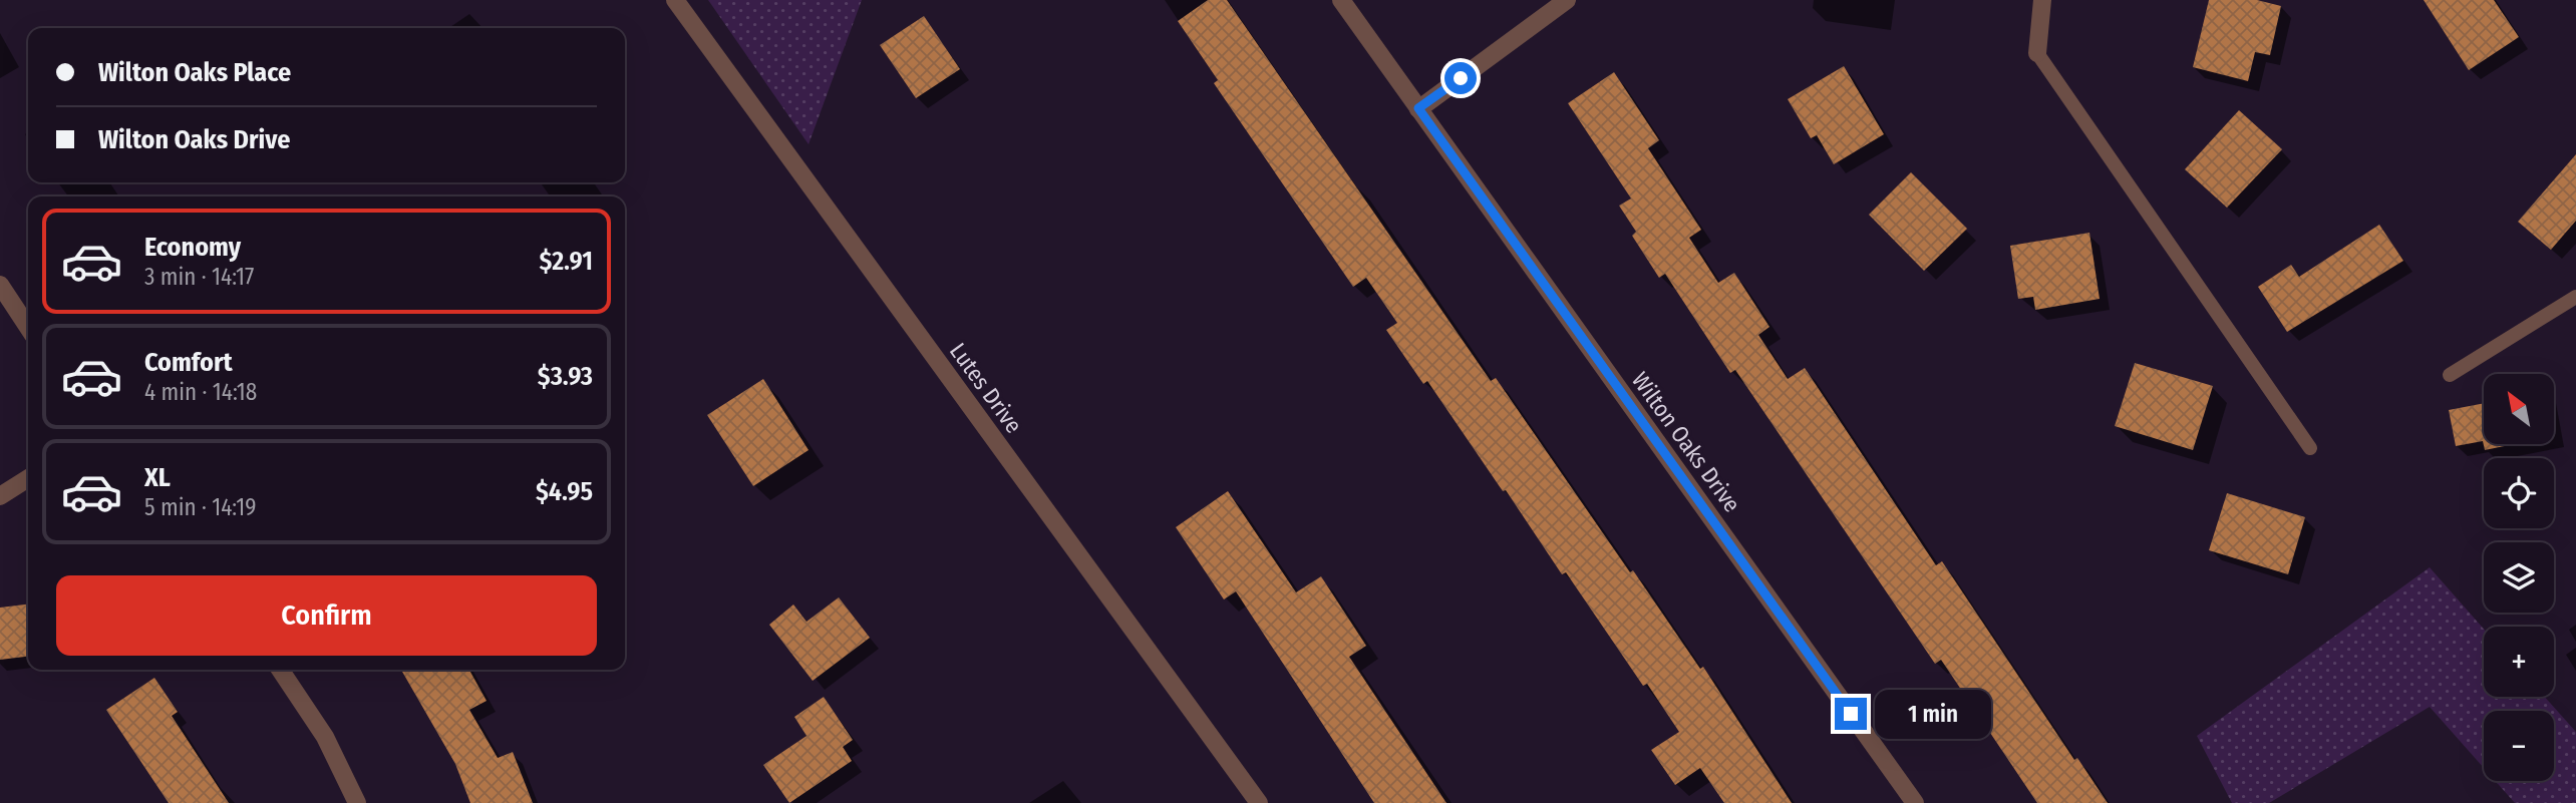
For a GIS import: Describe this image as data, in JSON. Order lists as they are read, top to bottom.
{
  "streets": {
    "street": ["Lutes Drive", "Wilton Oaks Drive"]
  },
  "north": "top left",
  "page": {
    "banner": ["Wilton Oaks Place", "Wilton Oaks Drive"],
    "list": [
      {
        "name": "Economy",
        "note": "3 min · 14:17",
        "value": "$2.91"
      },
      {
        "name": "Comfort",
        "note": "4 min · 14:18",
        "value": "$3.93"
      },
      {
        "name": "XL",
        "note": "5 min · 14:19",
        "value": "$4.95"
      }
    ],
    "map_buttons": ["+", "−"],
    "buttons": "Confirm",
    "bubble": "1 min"
  }
}
